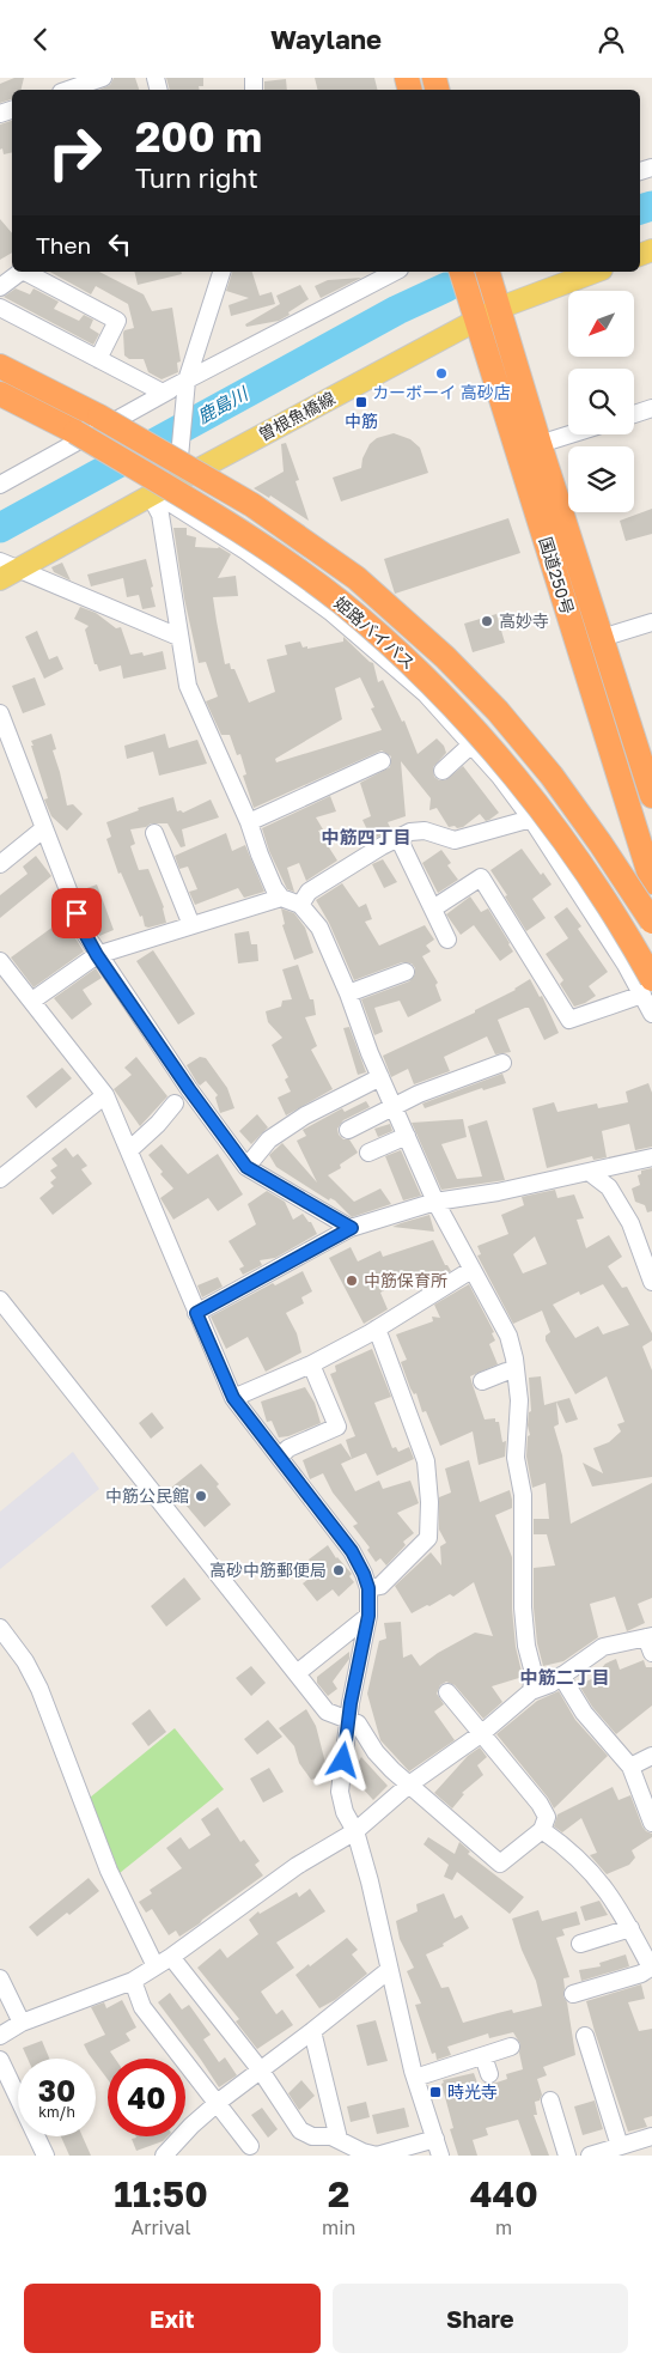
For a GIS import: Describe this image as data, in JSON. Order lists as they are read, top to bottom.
{
  "streets": {
    "highway": ["国道250号", "姫路バイパス"],
    "main road": ["曽根魚橋線"]
  },
  "crossings": [
    ["曽根魚橋線", "国道250号"]
  ],
  "districts": ["中筋四丁目", "中筋二丁目"],
  "water": ["鹿島川"],
  "places": {
    "other": [
      "カーボーイ 高砂店",
      "高妙寺",
      "中筋保育所",
      "中筋公民館",
      "高砂中筋郵便局"
    ],
    "transit": ["中筋", "時光寺"]
  },
  "north": "bottom left",
  "page": {
    "header": "Waylane",
    "turn": ["200 m", "Turn right"],
    "then": "Then",
    "speed": "30 km/h",
    "limit": "40",
    "eta": [
      "11:50",
      "Arrival",
      "2",
      "min",
      "440",
      "m"
    ],
    "buttons": ["Exit", "Share"]
  }
}
